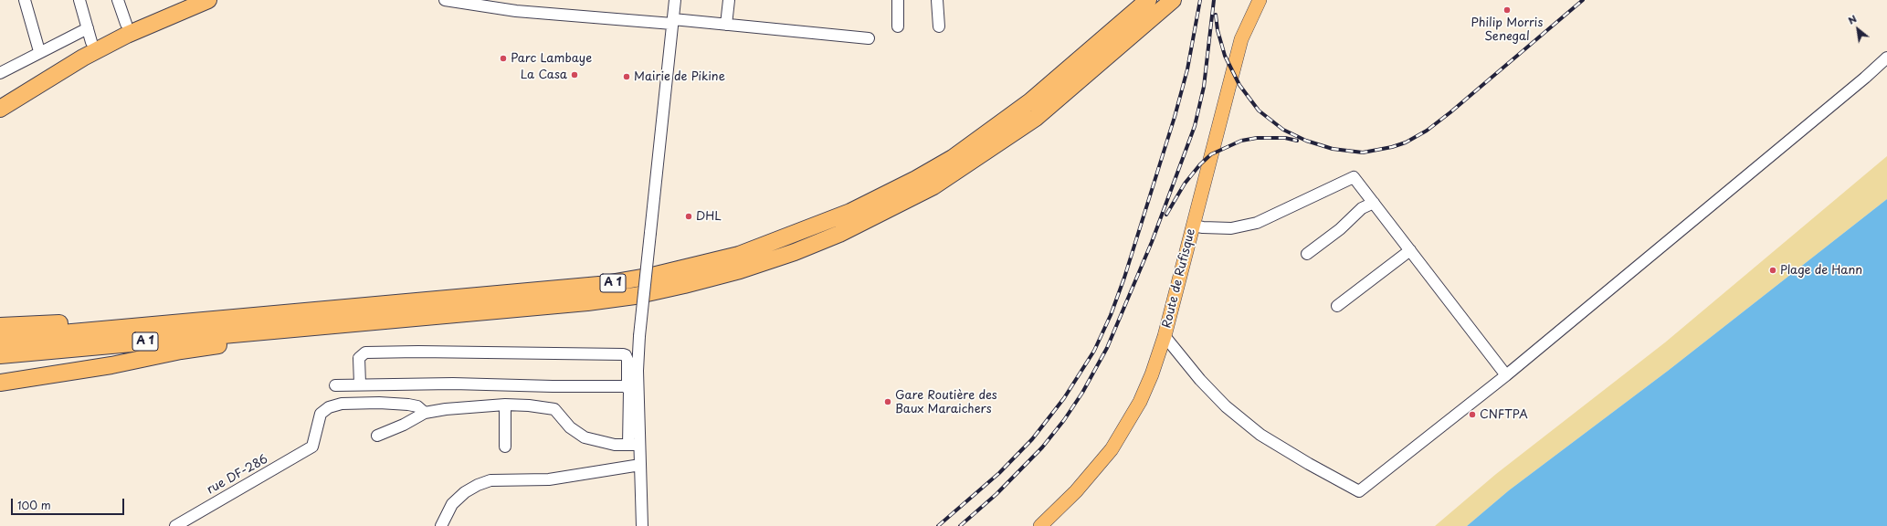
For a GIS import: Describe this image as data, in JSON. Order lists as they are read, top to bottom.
{
  "streets": {
    "highway": ["A 1"],
    "main road": ["Route de Rufisque"],
    "street": ["rue DF-286"]
  },
  "places": [
    "Philip Morris Senegal",
    "Parc Lambaye",
    "La Casa",
    "Mairie de Pikine",
    "DHL",
    "Plage de Hann",
    "Gare Routière des Baux Maraichers",
    "CNFTPA"
  ],
  "scale_bar": "100 m",
  "north": "top left"
}
